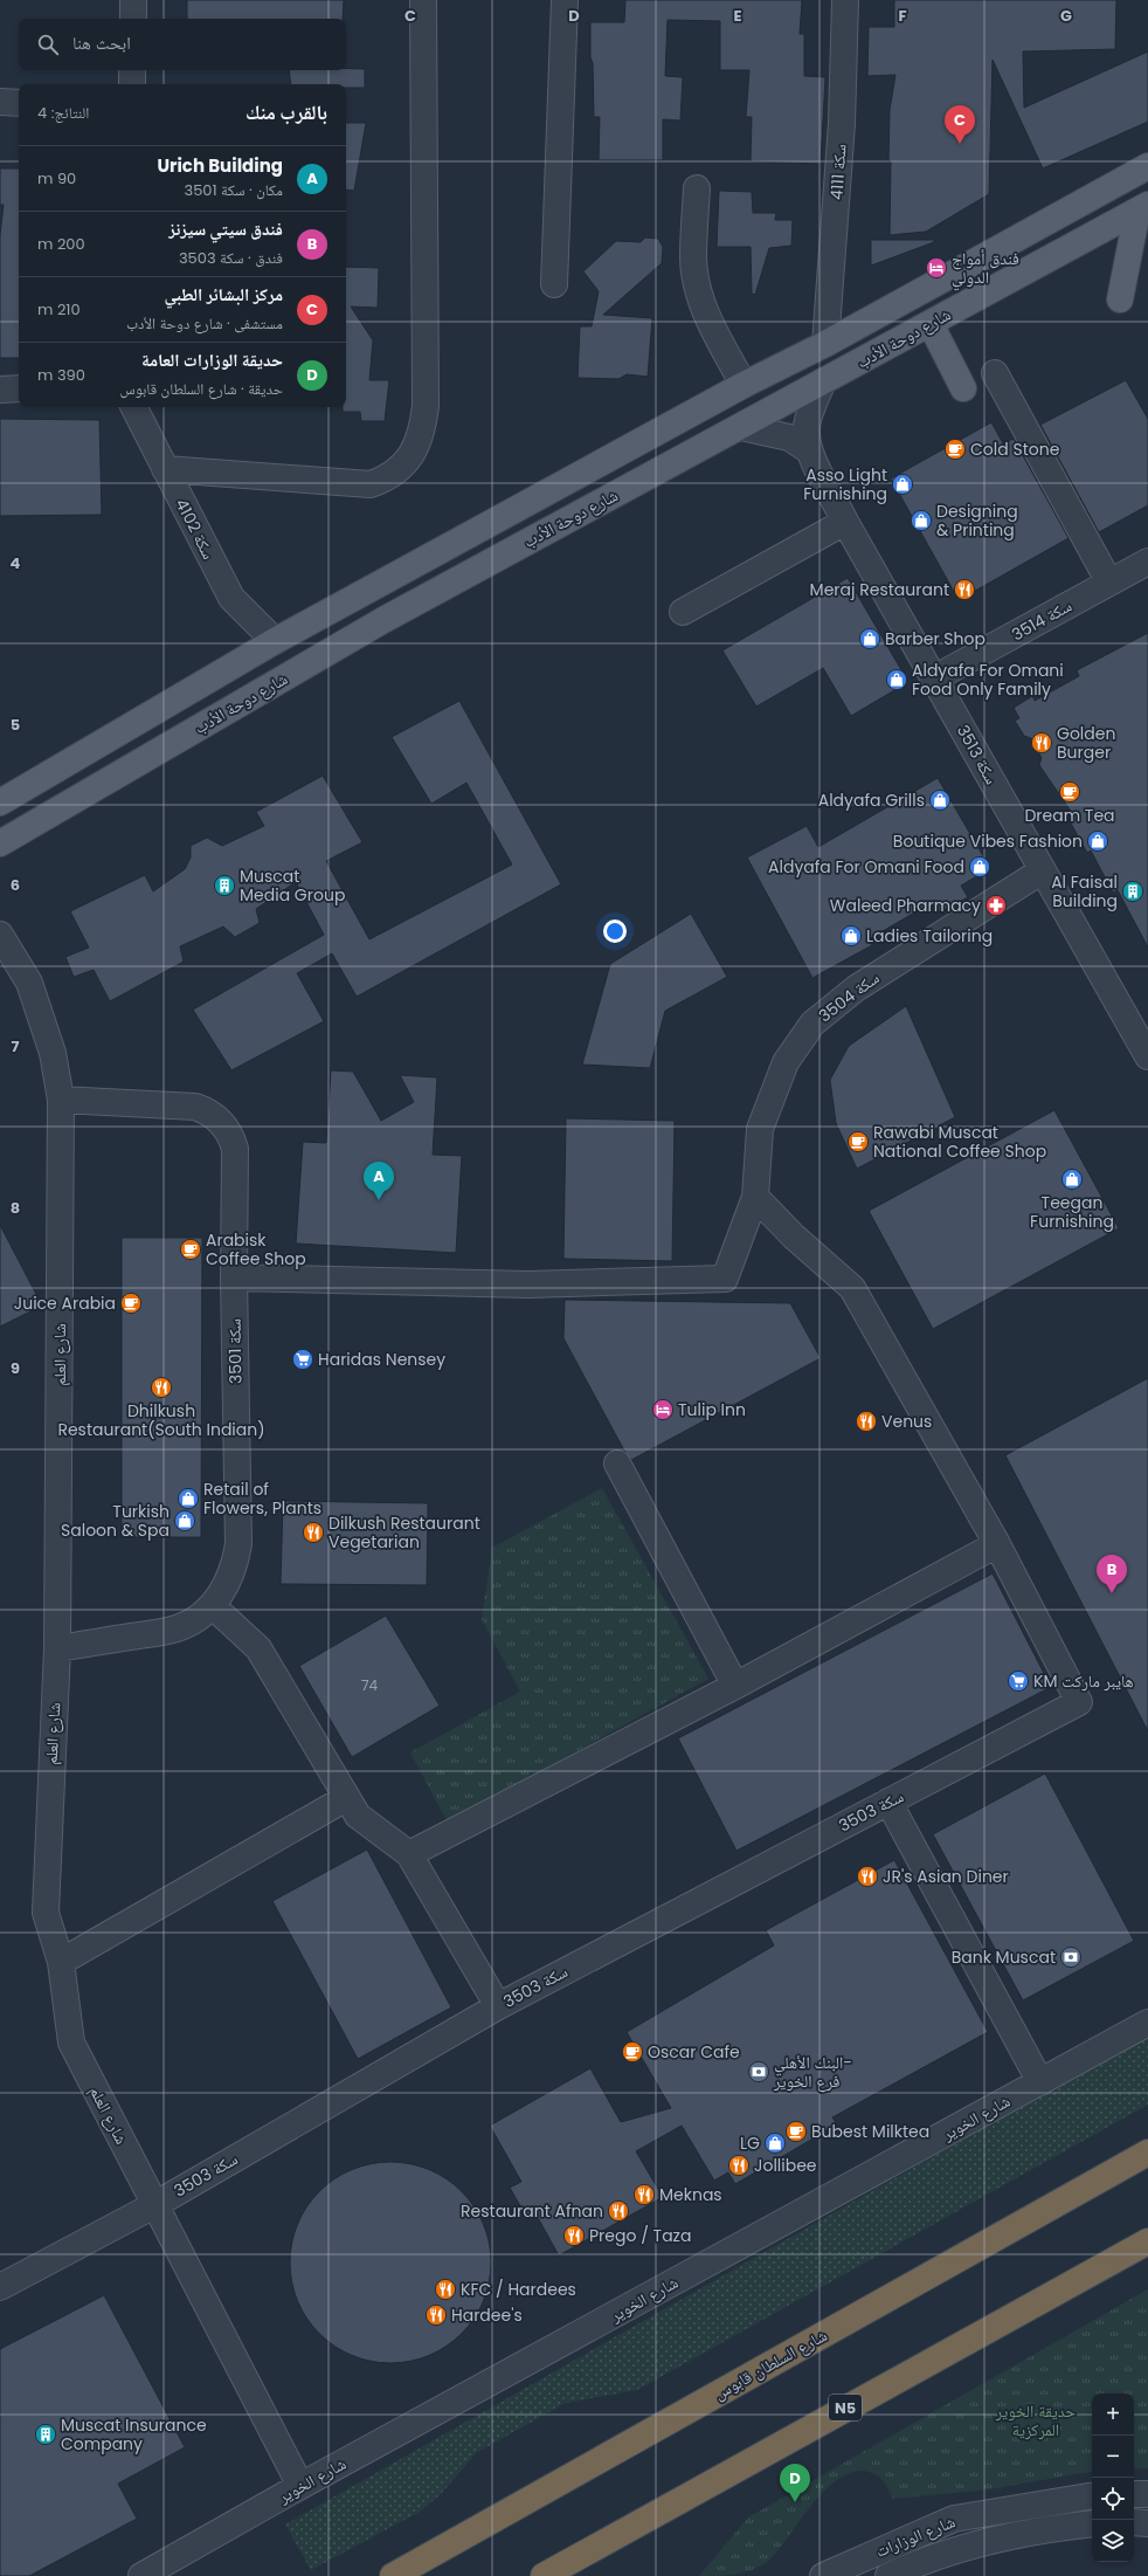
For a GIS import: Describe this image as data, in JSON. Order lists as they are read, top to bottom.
{
  "streets": {
    "highway": ["شارع السلطان قابوس", "N5"],
    "main road": ["شارع دوحة الأدب"],
    "street": [
      "سكة 4111",
      "سكة 4102",
      "سكة 3514",
      "سكة 3513",
      "سكة 3504",
      "سكة 3501",
      "شارع العلم",
      "سكة 3503",
      "شارع الخوير",
      "شارع الوزارات"
    ]
  },
  "crossings": [
    ["سكة 4111", "شارع دوحة الأدب"],
    ["شارع دوحة الأدب", "سكة 4102"],
    ["شارع دوحة الأدب", "سكة 3513"],
    ["سكة 3514", "سكة 3513"],
    ["سكة 3513", "سكة 3504"],
    ["سكة 3504", "سكة 3501"],
    ["سكة 3501", "شارع العلم"],
    ["شارع العلم", "سكة 3503"],
    ["شارع العلم", "شارع الخوير"]
  ],
  "parks": ["حديقة الخوير المركزية"],
  "places": {
    "hotel": ["فندق أمواج الدولي", "Tulip Inn"],
    "cafe": [
      "Cold Stone",
      "Dream Tea",
      "Rawabi Muscat National Coffee Shop",
      "Arabisk Coffee Shop",
      "Juice Arabia",
      "Oscar Cafe",
      "Bubest Milktea"
    ],
    "shop": [
      "Asso Light Furnishing",
      "Designing & Printing",
      "Barber Shop",
      "Aldyafa For Omani Food Only Family",
      "Aldyafa Grills",
      "Boutique Vibes Fashion",
      "Aldyafa For Omani Food",
      "Ladies Tailoring",
      "Teegan Furnishing",
      "Retail of Flowers, Plants",
      "Turkish Saloon & Spa",
      "LG"
    ],
    "restaurant": [
      "Meraj Restaurant",
      "Golden Burger",
      "Dhilkush Restaurant(South Indian)",
      "Venus",
      "Dilkush Restaurant Vegetarian",
      "JR's Asian Diner",
      "Jollibee",
      "Meknas",
      "Restaurant Afnan",
      "Prego / Taza",
      "KFC / Hardees",
      "Hardee's"
    ],
    "building": ["Muscat Media Group", "Al Faisal Building", "Muscat Insurance Company"],
    "pharmacy": ["Waleed Pharmacy"],
    "supermarket": ["Haridas Nensey", "KM هايبر ماركت"],
    "bank": ["Bank Muscat", "البنك الأهلي- فرع الخوير"]
  },
  "house_numbers": ["74"],
  "page": {
    "search": "ابحث هنا",
    "heading": ["بالقرب منك", "النتائج: 4"],
    "pins": [
      "C",
      "A",
      "B",
      "D"
    ],
    "list": [
      {
        "mark": "A",
        "name": "Urich Building",
        "note": "مكان · سكة 3501",
        "value": "90 m"
      },
      {
        "mark": "B",
        "name": "فندق سيتي سيزنز",
        "note": "فندق · سكة 3503",
        "value": "200 m"
      },
      {
        "mark": "C",
        "name": "مركز البشائر الطبي",
        "note": "مستشفى · شارع دوحة الأدب",
        "value": "210 m"
      },
      {
        "mark": "D",
        "name": "حديقة الوزارات العامة",
        "note": "حديقة · شارع السلطان قابوس",
        "value": "390 m"
      }
    ],
    "map_buttons": ["+", "−"]
  },
  "grid": {
    "columns": [
      "C",
      "D",
      "E",
      "F",
      "G"
    ],
    "rows": [
      "4",
      "5",
      "6",
      "7",
      "8",
      "9"
    ]
  }
}
